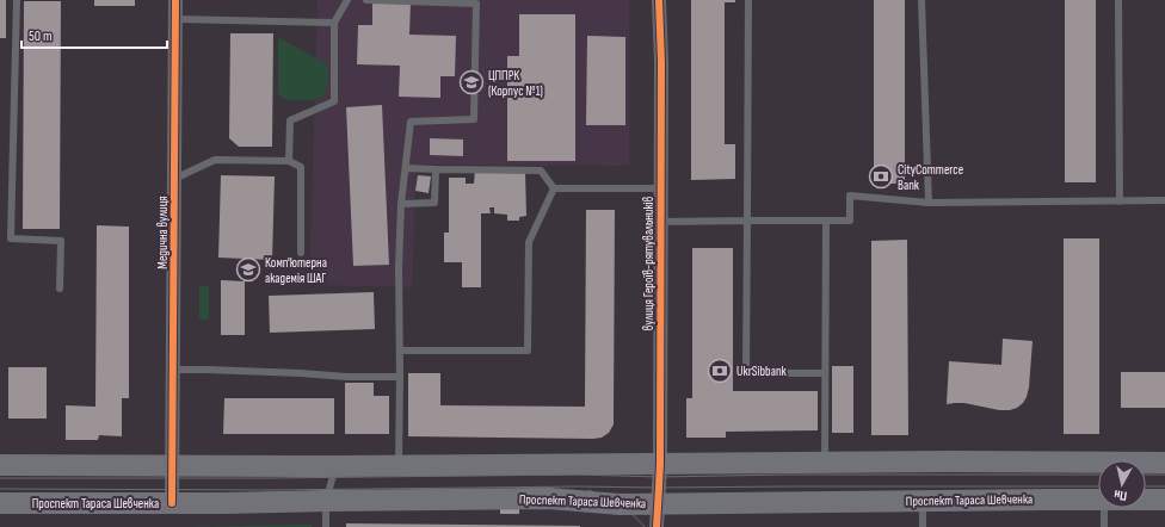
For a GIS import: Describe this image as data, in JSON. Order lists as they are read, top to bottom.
{
  "streets": {
    "main road": ["Проспект Тараса Шевченка"],
    "street": ["Медична вулиця", "вулиця Героїв-рятувальників"]
  },
  "crossings": [
    ["Медична вулиця", "Проспект Тараса Шевченка"],
    ["вулиця Героїв-рятувальників", "Проспект Тараса Шевченка"]
  ],
  "places": {
    "school or university": ["ЦППРК (Корпус №1)", "Комп'ютерна академія ШАГ"],
    "bank": ["CityCommerce Bank", "UkrSibbank"]
  },
  "scale_bar": "50 m",
  "north": "bottom"
}
